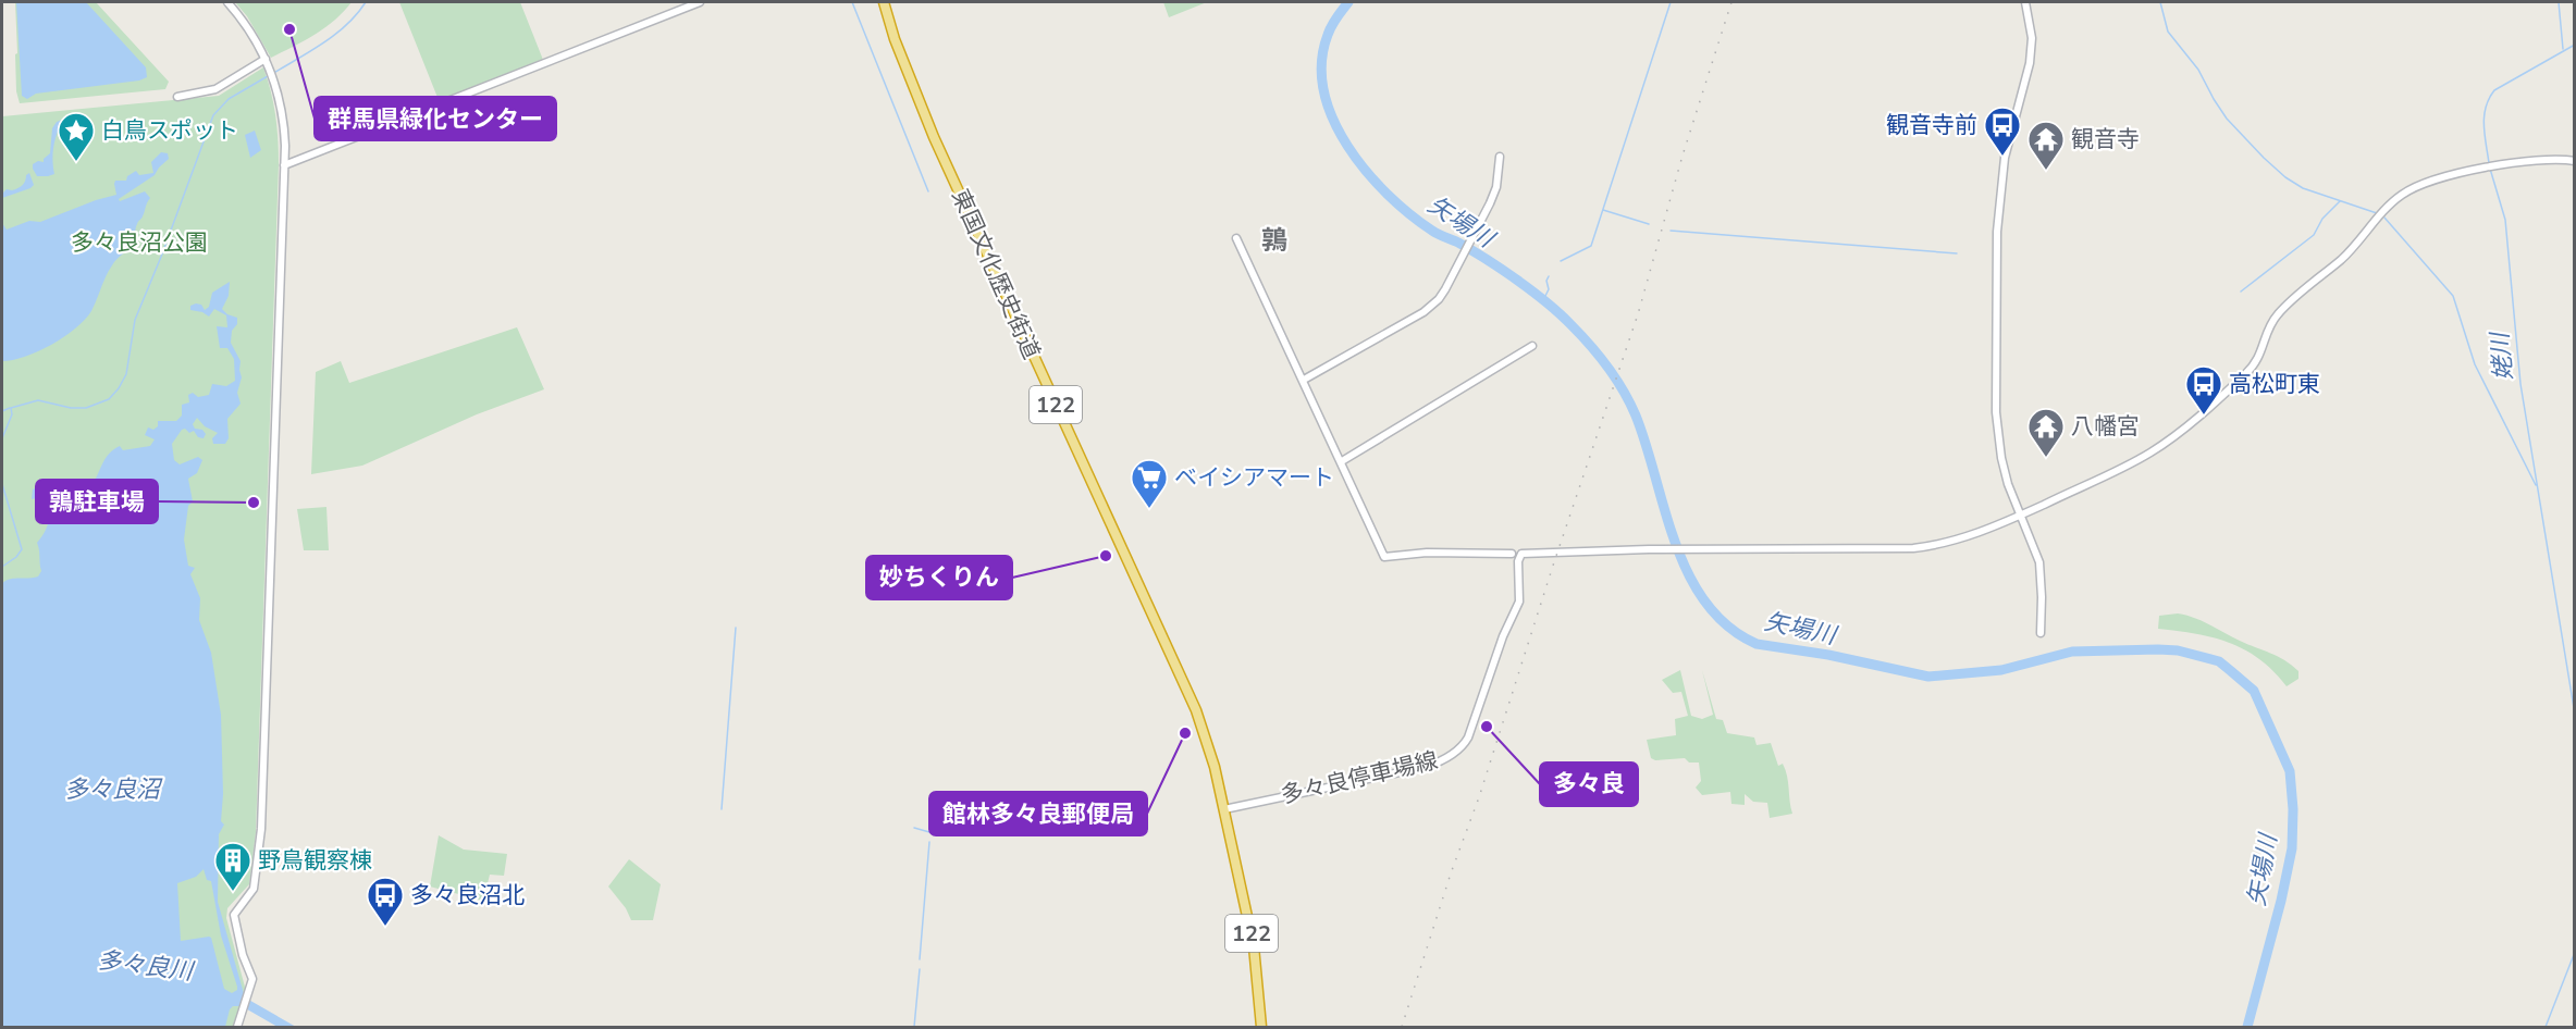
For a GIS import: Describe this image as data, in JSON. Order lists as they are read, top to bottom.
{
  "streets": {
    "highway": ["東国文化歴史街道", "122"],
    "street": ["多々良停車場線"]
  },
  "crossings": [
    ["東国文化歴史街道", "多々良停車場線"]
  ],
  "districts": ["鶉"],
  "water": [
    "矢場川",
    "姥川",
    "多々良沼",
    "多々良川"
  ],
  "parks": ["多々良沼公園"],
  "places": {
    "other": [
      "群馬県緑化センター",
      "鶉駐車場",
      "妙ちくりん",
      "多々良",
      "館林多々良郵便局"
    ],
    "bus stop": ["観音寺前", "高松町東", "多々良沼北"],
    "place": ["白鳥スポット"],
    "temple": ["観音寺", "八幡宮"],
    "supermarket": ["ベイシアマート"],
    "building": ["野鳥観察棟"]
  }
}
